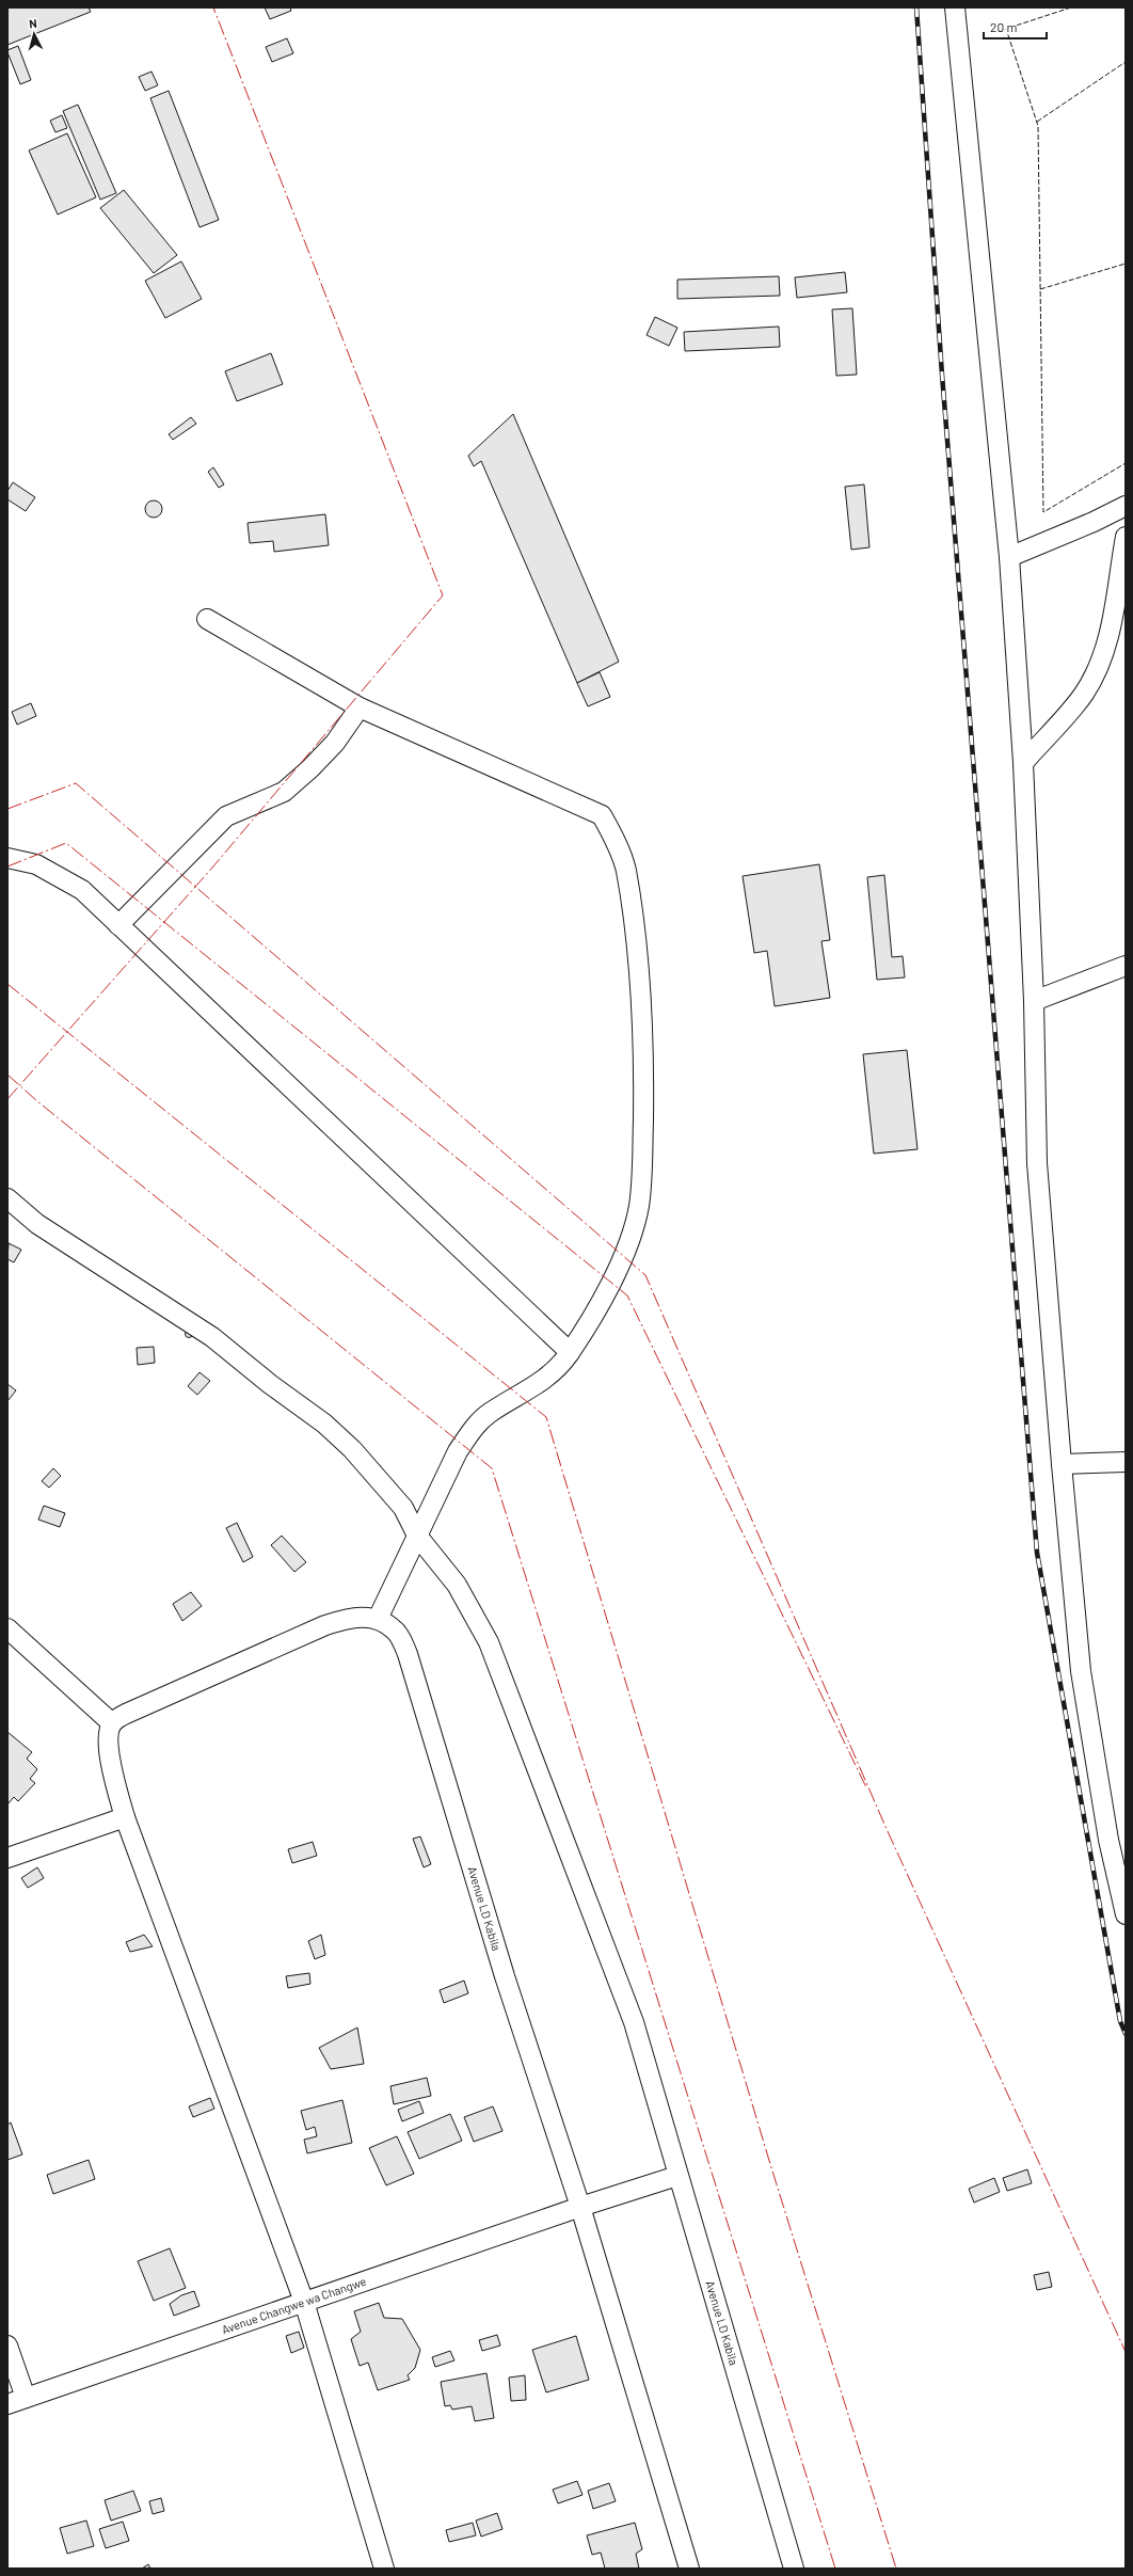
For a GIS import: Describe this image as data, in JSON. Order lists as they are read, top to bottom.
{
  "streets": {
    "street": ["Avenue LD Kabila", "Avenue Changwe wa Changwe"]
  },
  "crossings": [
    ["Avenue LD Kabila", "Avenue Changwe wa Changwe"]
  ],
  "scale_bar": "20 m",
  "north": "top"
}
